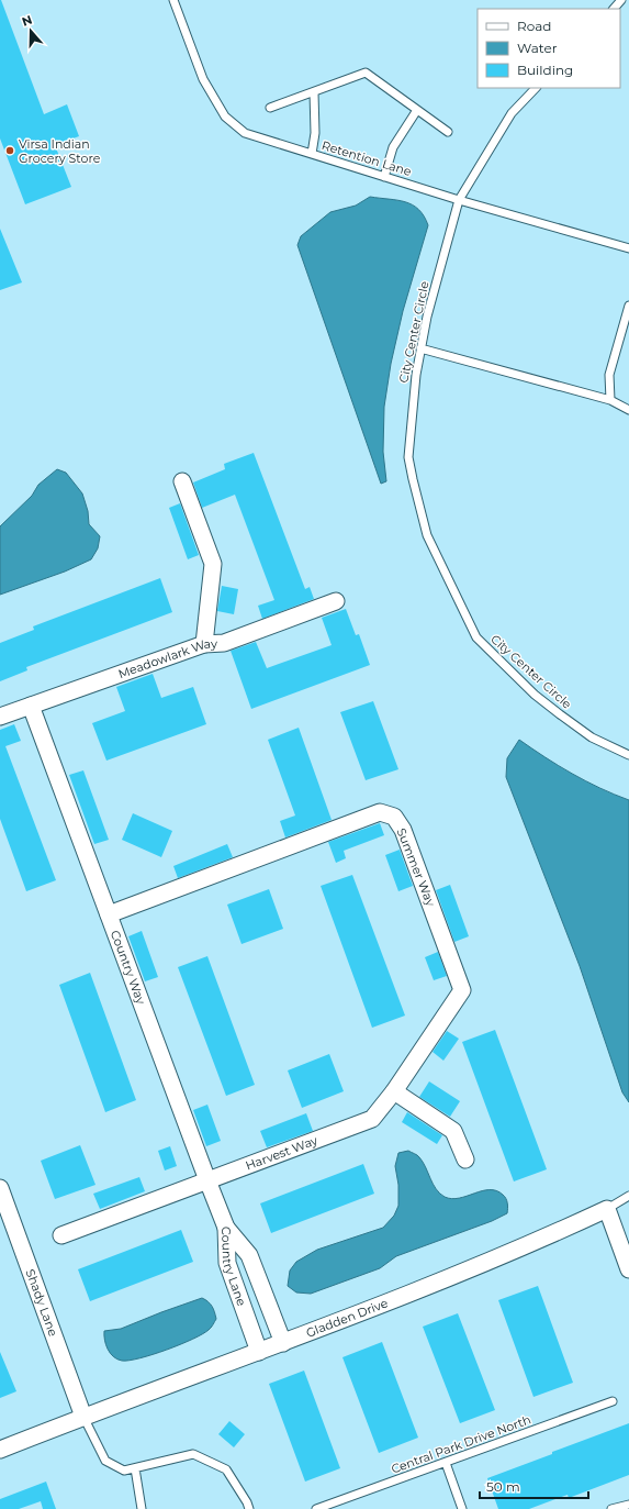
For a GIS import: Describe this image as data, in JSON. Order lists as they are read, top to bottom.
{
  "streets": {
    "street": [
      "Meadowlark Way",
      "Summer Way",
      "Country Way",
      "Harvest Way",
      "Country Lane",
      "Shady Lane",
      "Gladden Drive"
    ],
    "lane": ["Retention Lane", "City Center Circle", "Central Park Drive North"]
  },
  "crossings": [
    ["Retention Lane", "City Center Circle"],
    ["Meadowlark Way", "Country Way"],
    ["Summer Way", "Country Way"],
    ["Summer Way", "Harvest Way"],
    ["Country Way", "Harvest Way"],
    ["Country Way", "Country Lane"],
    ["Country Lane", "Gladden Drive"],
    ["Shady Lane", "Gladden Drive"]
  ],
  "places": ["Virsa Indian Grocery Store"],
  "legend": ["Road", "Water", "Building"],
  "scale_bar": "50 m",
  "north": "top"
}
